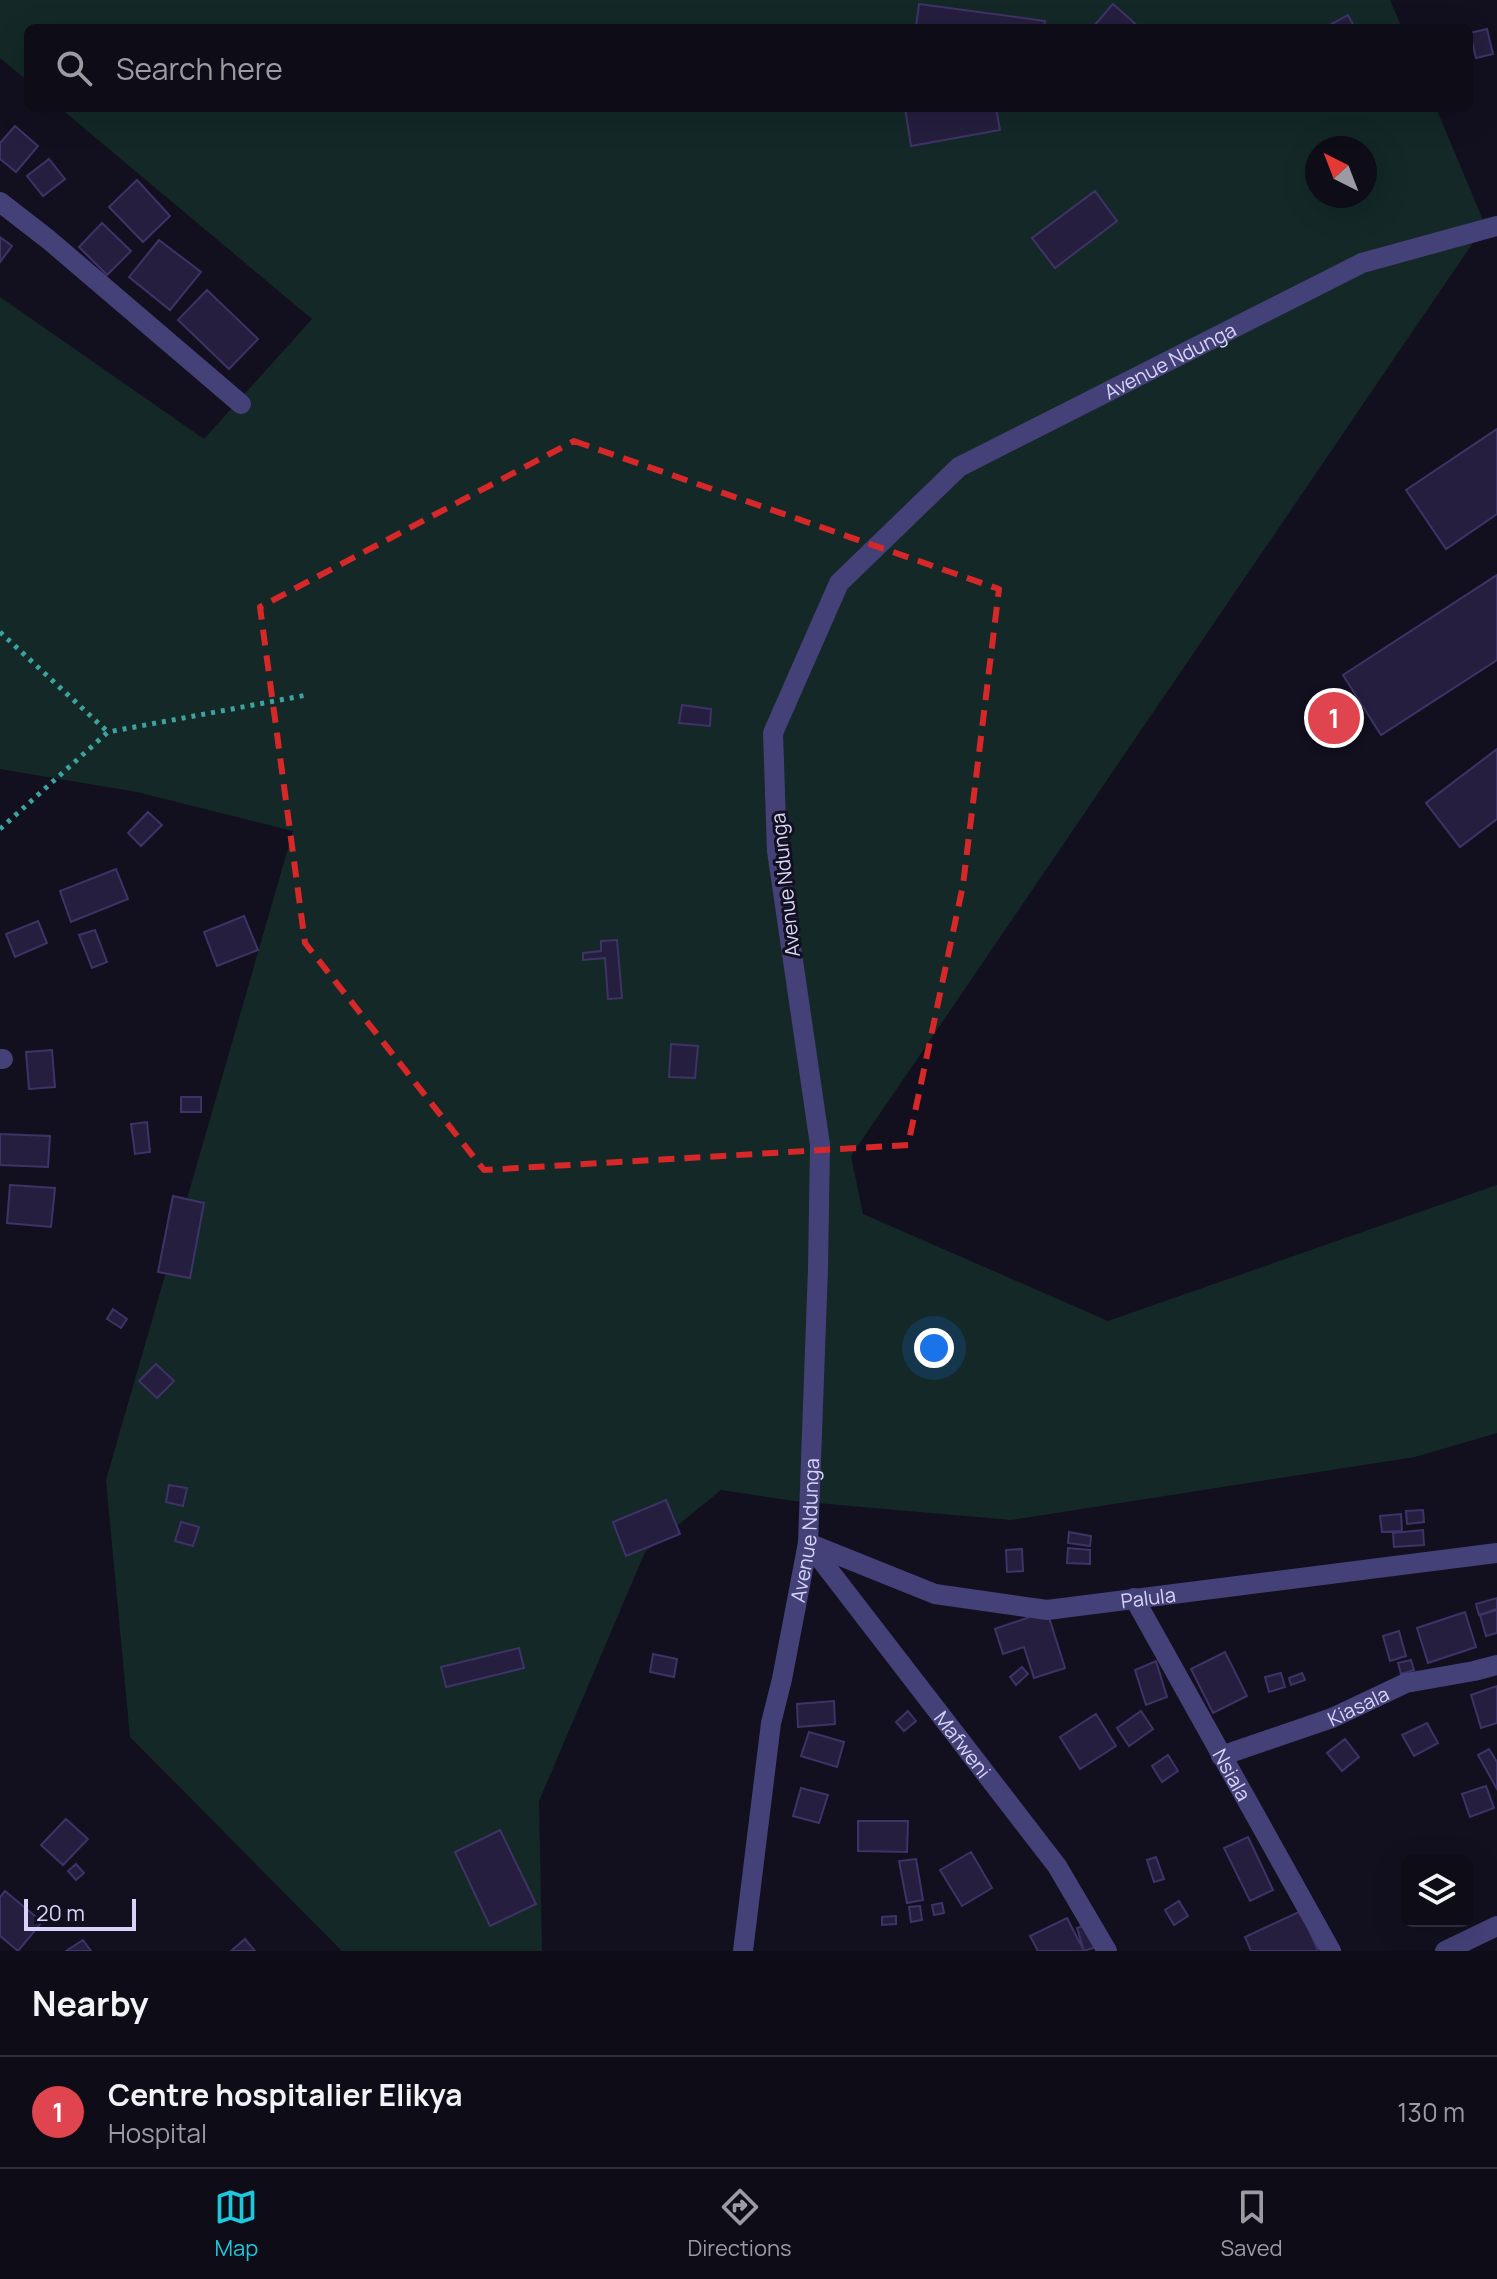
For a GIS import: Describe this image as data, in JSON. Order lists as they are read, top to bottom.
{
  "streets": {
    "street": [
      "Avenue Ndunga",
      "Palula",
      "Kiasala",
      "Mafweni",
      "Nsiala"
    ]
  },
  "crossings": [
    ["Avenue Ndunga", "Palula"],
    ["Avenue Ndunga", "Mafweni"],
    ["Palula", "Mafweni"],
    ["Palula", "Nsiala"],
    ["Kiasala", "Nsiala"]
  ],
  "scale_bar": "20 m",
  "north": "top left",
  "page": {
    "search": "Search here",
    "pins": "1",
    "scale": "20 m",
    "heading": "Nearby",
    "list": [
      {
        "mark": "1",
        "name": "Centre hospitalier Elikya",
        "note": "Hospital",
        "value": "130 m"
      }
    ],
    "nav": ["Map", "Directions", "Saved"]
  }
}
